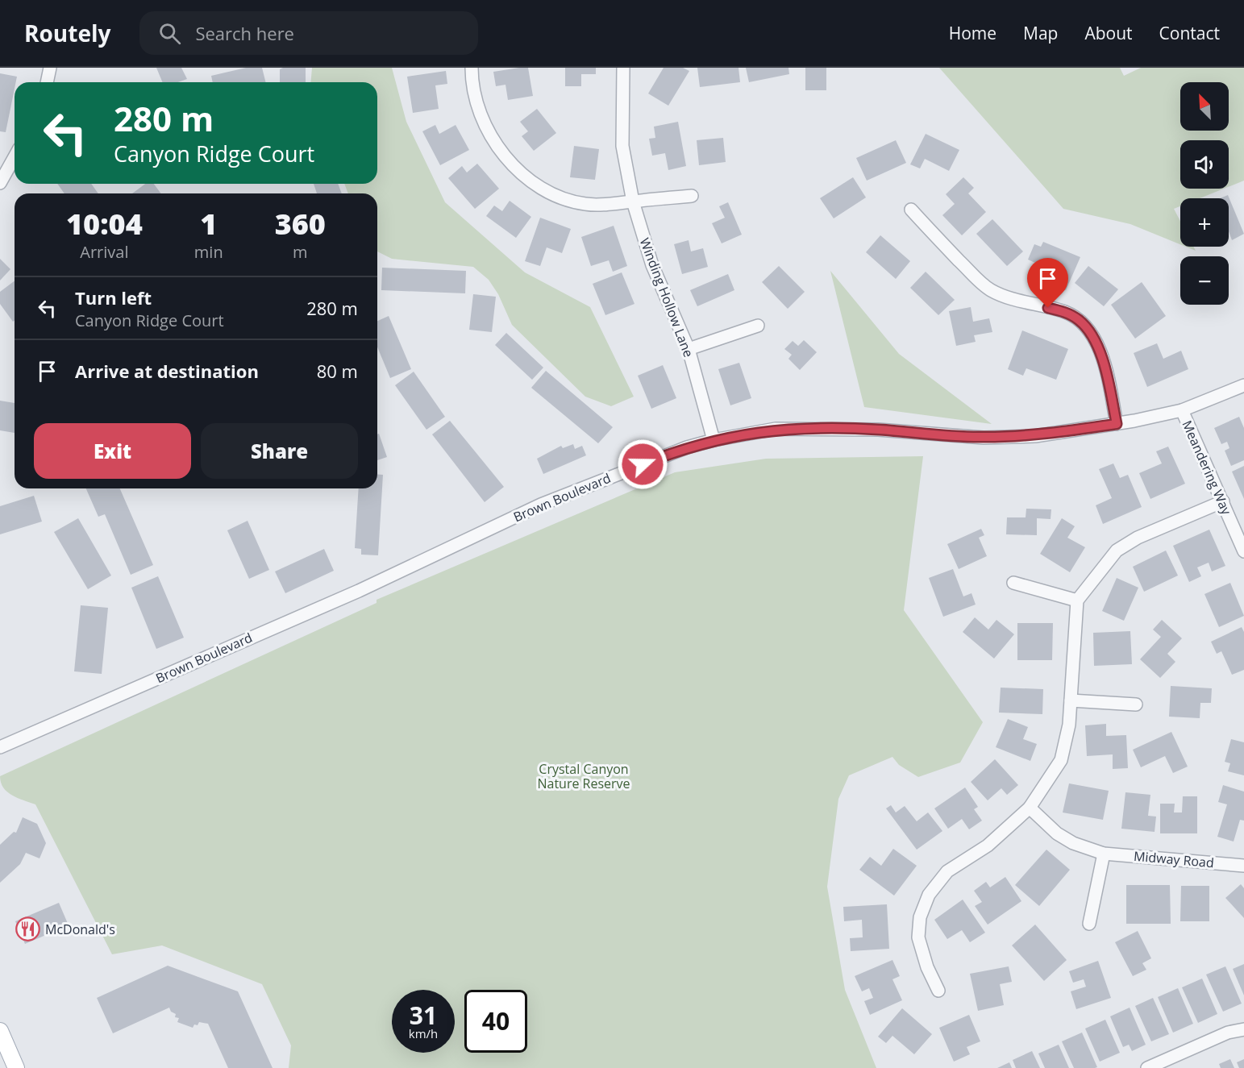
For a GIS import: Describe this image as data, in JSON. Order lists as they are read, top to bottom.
{
  "streets": {
    "street": [
      "Winding Hollow Lane",
      "Meandering Way",
      "Brown Boulevard",
      "Midway Road"
    ]
  },
  "crossings": [
    ["Winding Hollow Lane", "Brown Boulevard"],
    ["Meandering Way", "Brown Boulevard"]
  ],
  "parks": ["Crystal Canyon Nature Reserve"],
  "places": {
    "restaurant": ["McDonald's"]
  },
  "north": "top left",
  "page": {
    "header": "Routely",
    "search": "Search here",
    "nav": [
      "Home",
      "Map",
      "About",
      "Contact"
    ],
    "map_buttons": ["+", "−"],
    "turn": ["280 m", "Canyon Ridge Court"],
    "eta": [
      "10:04",
      "Arrival",
      "1",
      "min",
      "360",
      "m"
    ],
    "list": [
      {
        "name": "Turn left",
        "note": "Canyon Ridge Court",
        "value": "280 m"
      },
      {
        "name": "Arrive at destination",
        "value": "80 m"
      }
    ],
    "buttons": ["Exit", "Share"],
    "speed": "31 km/h",
    "limit": "40"
  }
}
